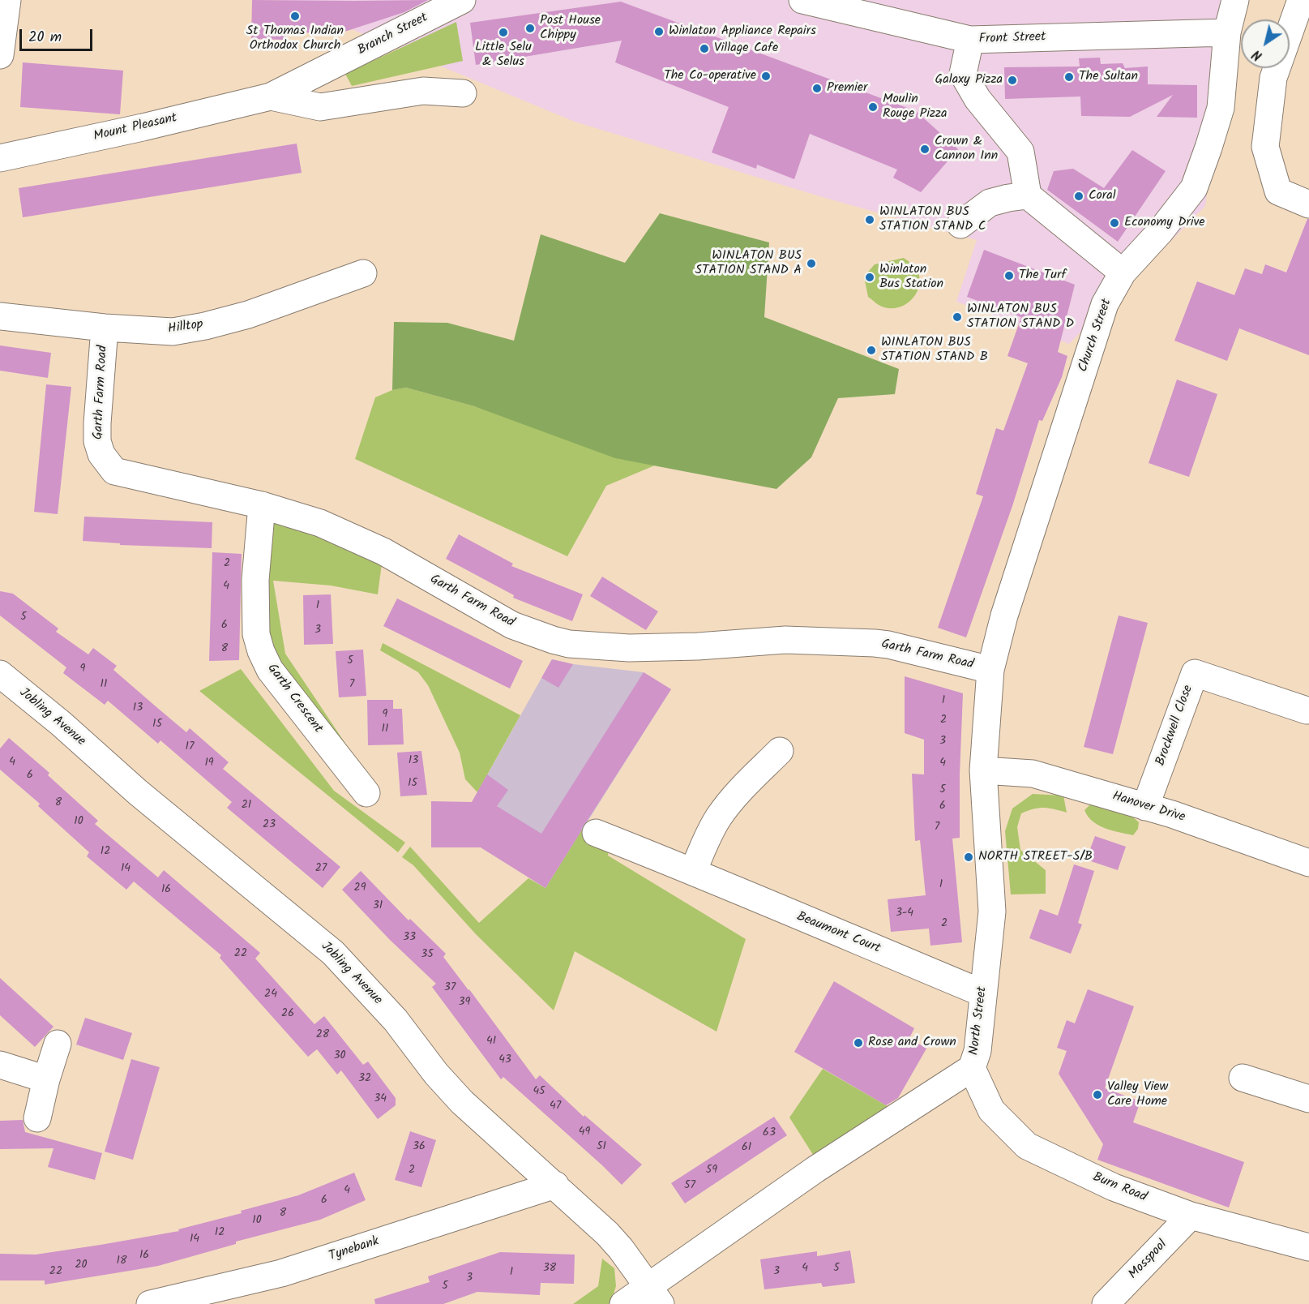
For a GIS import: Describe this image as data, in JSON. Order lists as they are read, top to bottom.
{
  "streets": {
    "street": [
      "Branch Street",
      "Front Street",
      "Mount Pleasant",
      "Hilltop",
      "Church Street",
      "Garth Farm Road",
      "Garth Crescent",
      "Jobling Avenue",
      "Brockwell Close",
      "Hanover Drive",
      "Beaumont Court",
      "North Street",
      "Burn Road",
      "Tynebank",
      "Mosspool"
    ]
  },
  "crossings": [
    ["Branch Street", "Mount Pleasant"],
    ["Front Street", "Church Street"],
    ["Hilltop", "Garth Farm Road"],
    ["Church Street", "Garth Farm Road"],
    ["Church Street", "Hanover Drive"],
    ["Church Street", "North Street"],
    ["Garth Farm Road", "Garth Crescent"],
    ["Jobling Avenue", "North Street"],
    ["Jobling Avenue", "Tynebank"],
    ["Brockwell Close", "Hanover Drive"],
    ["Hanover Drive", "North Street"],
    ["Beaumont Court", "North Street"],
    ["North Street", "Burn Road"],
    ["Burn Road", "Mosspool"]
  ],
  "places": [
    "St Thomas Indian Orthodox Church",
    "Post House Chippy",
    "Winlaton Appliance Repairs",
    "Little Selu & Selus",
    "Village Cafe",
    "The Co-operative",
    "The Sultan",
    "Galaxy Pizza",
    "Premier",
    "Moulin Rouge Pizza",
    "Crown & Cannon Inn",
    "Coral",
    "WINLATON BUS STATION STAND C",
    "Economy Drive",
    "WINLATON BUS STATION STAND A",
    "The Turf",
    "Winlaton Bus Station",
    "WINLATON BUS STATION STAND D",
    "WINLATON BUS STATION STAND B",
    "NORTH STREET-S/B",
    "Rose and Crown",
    "Valley View Care Home"
  ],
  "house_numbers": [
    "2",
    "4",
    "1",
    "5",
    "6",
    "3",
    "8",
    "5",
    "9",
    "11",
    "7",
    "1",
    "13",
    "9",
    "2",
    "15",
    "11",
    "3",
    "17",
    "13",
    "4",
    "19",
    "4",
    "6",
    "15",
    "5",
    "8",
    "21",
    "6",
    "10",
    "23",
    "7",
    "12",
    "14",
    "27",
    "1",
    "29",
    "16",
    "31",
    "3-4",
    "2",
    "33",
    "22",
    "35",
    "37",
    "24",
    "39",
    "26",
    "28",
    "41",
    "30",
    "43",
    "32",
    "45",
    "34",
    "47",
    "49",
    "63",
    "36",
    "51",
    "61",
    "2",
    "59",
    "57",
    "4",
    "6",
    "8",
    "10",
    "12",
    "14",
    "16",
    "18",
    "20",
    "38",
    "4",
    "5",
    "22",
    "3",
    "1",
    "3",
    "5"
  ],
  "scale_bar": "20 m",
  "north": "bottom left"
}
